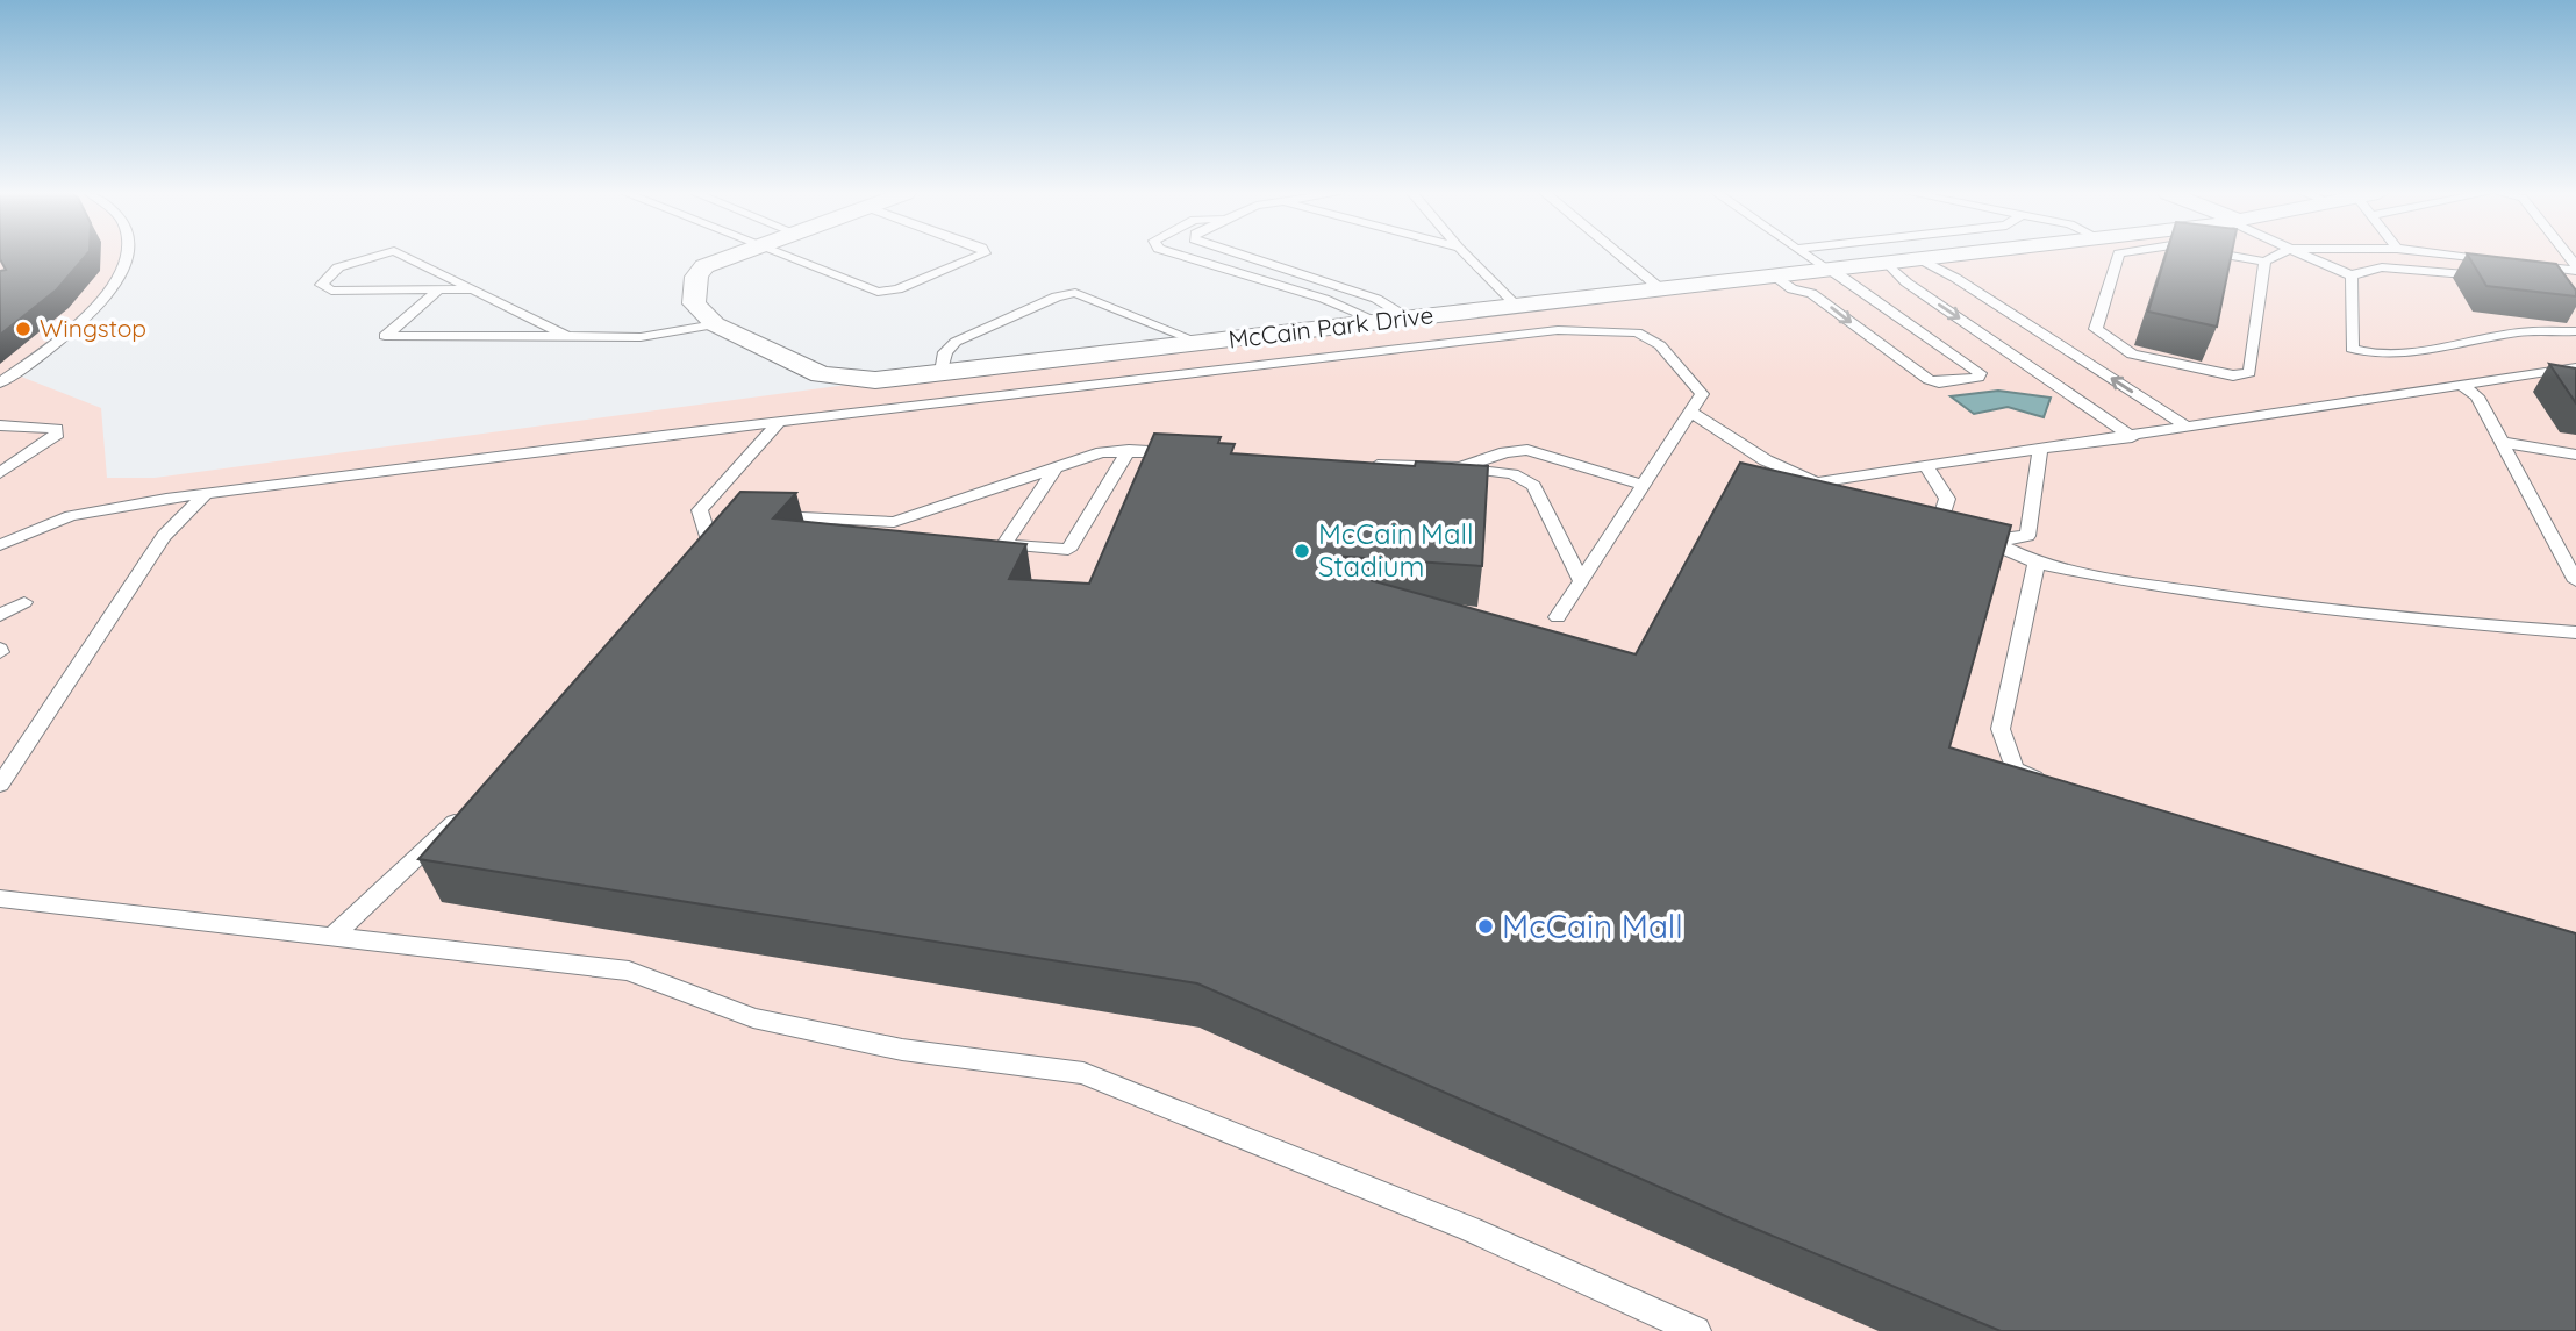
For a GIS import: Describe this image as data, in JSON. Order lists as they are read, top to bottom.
{
  "streets": {
    "street": ["McCain Park Drive"]
  },
  "places": ["Wingstop", "McCain Mall Stadium", "McCain Mall"]
}
